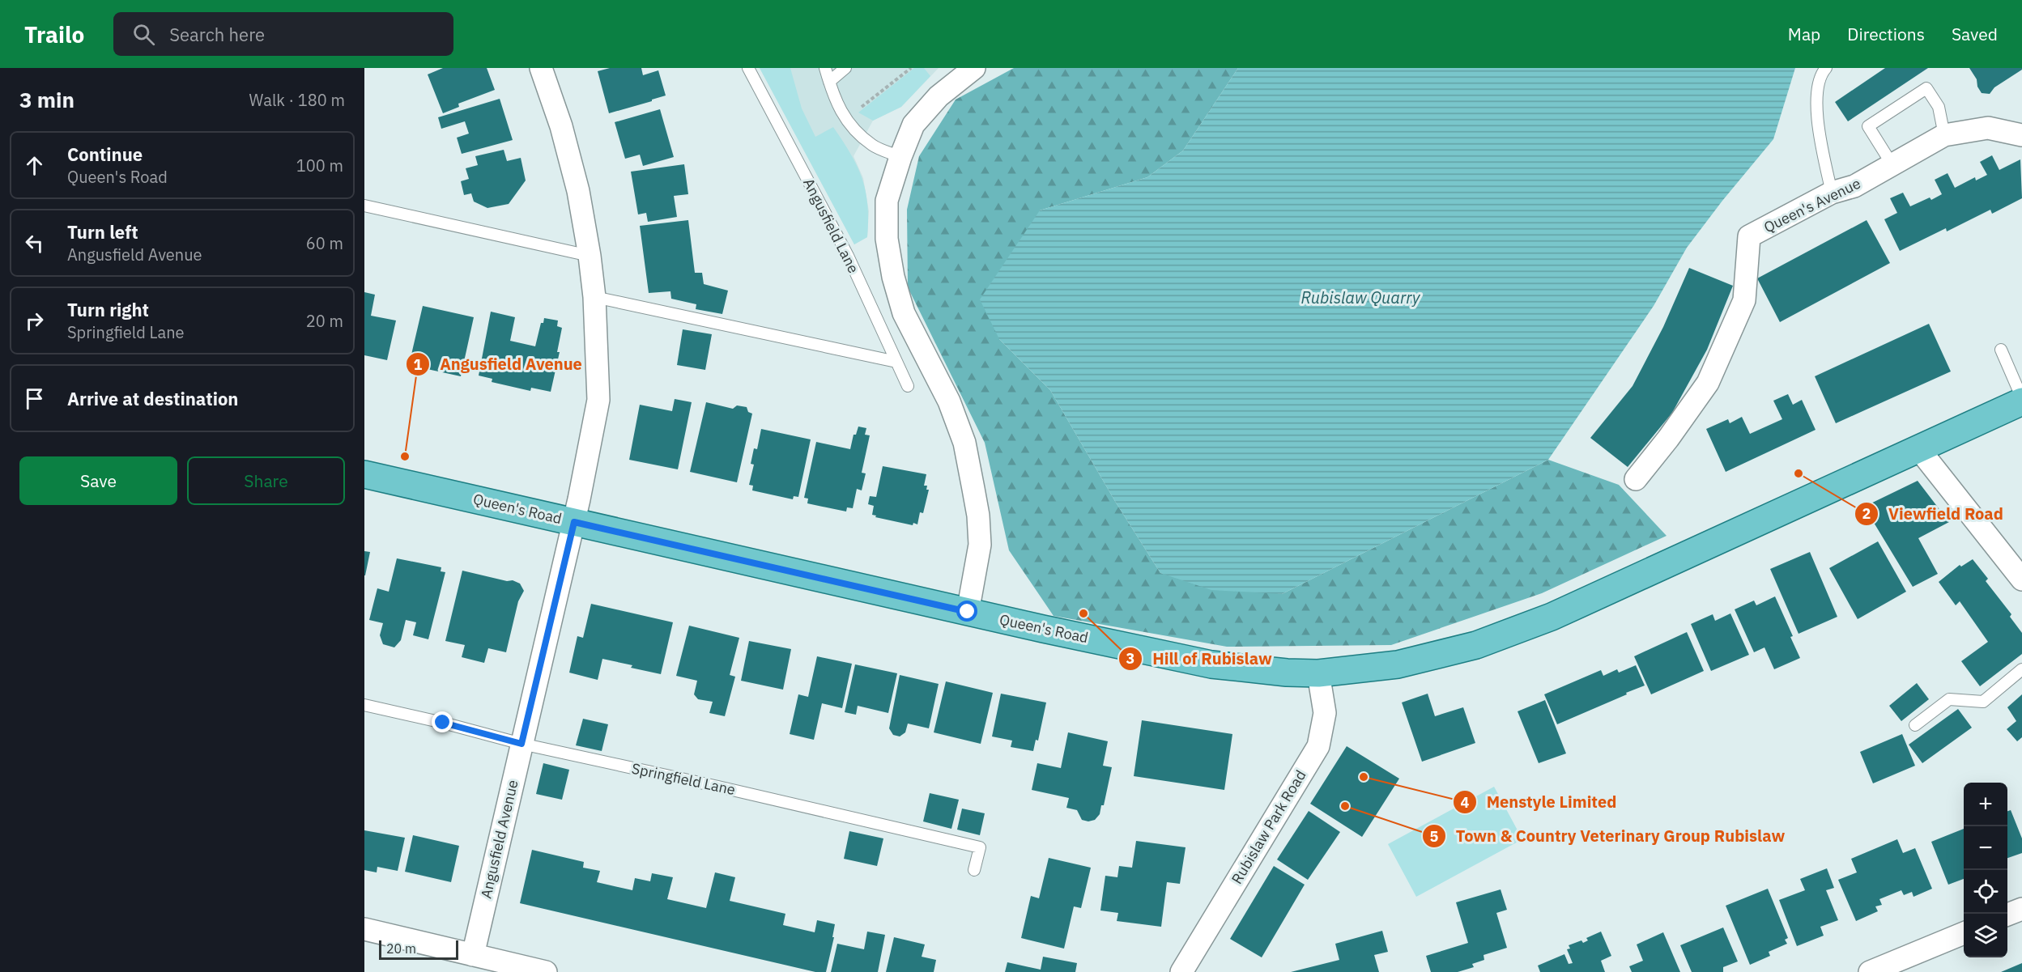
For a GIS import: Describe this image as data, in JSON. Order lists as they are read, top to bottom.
{
  "streets": {
    "main road": ["Queen's Road"],
    "street": ["Queen's Avenue", "Rubislaw Park Road", "Angusfield Avenue"],
    "lane": ["Angusfield Lane", "Springfield Lane"]
  },
  "crossings": [
    ["Queen's Road", "Rubislaw Park Road"],
    ["Queen's Road", "Angusfield Avenue"],
    ["Springfield Lane", "Angusfield Avenue"]
  ],
  "water": ["Rubislaw Quarry"],
  "places": [
    "Angusfield Avenue",
    "Viewfield Road",
    "Hill of Rubislaw",
    "Menstyle Limited",
    "Town & Country Veterinary Group Rubislaw"
  ],
  "scale_bar": "20 m",
  "page": {
    "header": "Trailo",
    "search": "Search here",
    "nav": ["Map", "Directions", "Saved"],
    "heading": ["3 min", "Walk · 180 m"],
    "list": [
      ["Continue", "Queen's Road", "100 m"],
      ["Turn left", "Angusfield Avenue", "60 m"],
      ["Turn right", "Springfield Lane", "20 m"],
      "Arrive at destination"
    ],
    "buttons": ["Save", "Share"],
    "map_buttons": ["+", "−"],
    "scale": "20 m"
  }
}
